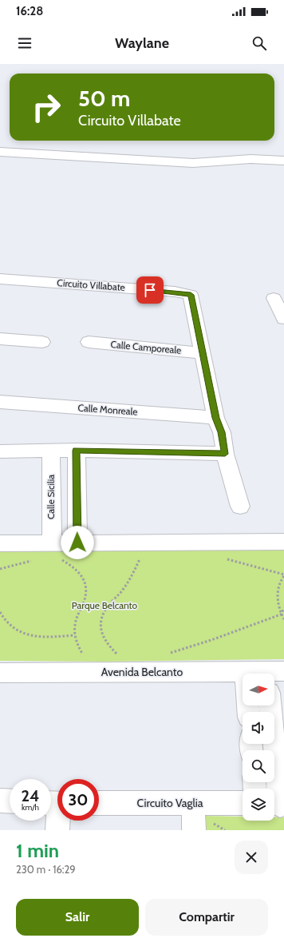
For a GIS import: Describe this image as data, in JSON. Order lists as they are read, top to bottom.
{
  "streets": {
    "street": [
      "Circuito Villabate",
      "Calle Camporeale",
      "Calle Monreale",
      "Calle Sicilia",
      "Avenida Belcanto",
      "Circuito Vaglia"
    ]
  },
  "crossings": [
    ["Circuito Villabate", "Calle Camporeale"],
    ["Circuito Villabate", "Calle Monreale"]
  ],
  "parks": ["Parque Belcanto"],
  "north": "right",
  "page": {
    "status": "16:28",
    "header": "Waylane",
    "turn": ["50 m", "Circuito Villabate"],
    "speed": "24 km/h",
    "limit": "30",
    "heading": ["1 min", "230 m · 16:29"],
    "buttons": ["Salir", "Compartir"]
  }
}
